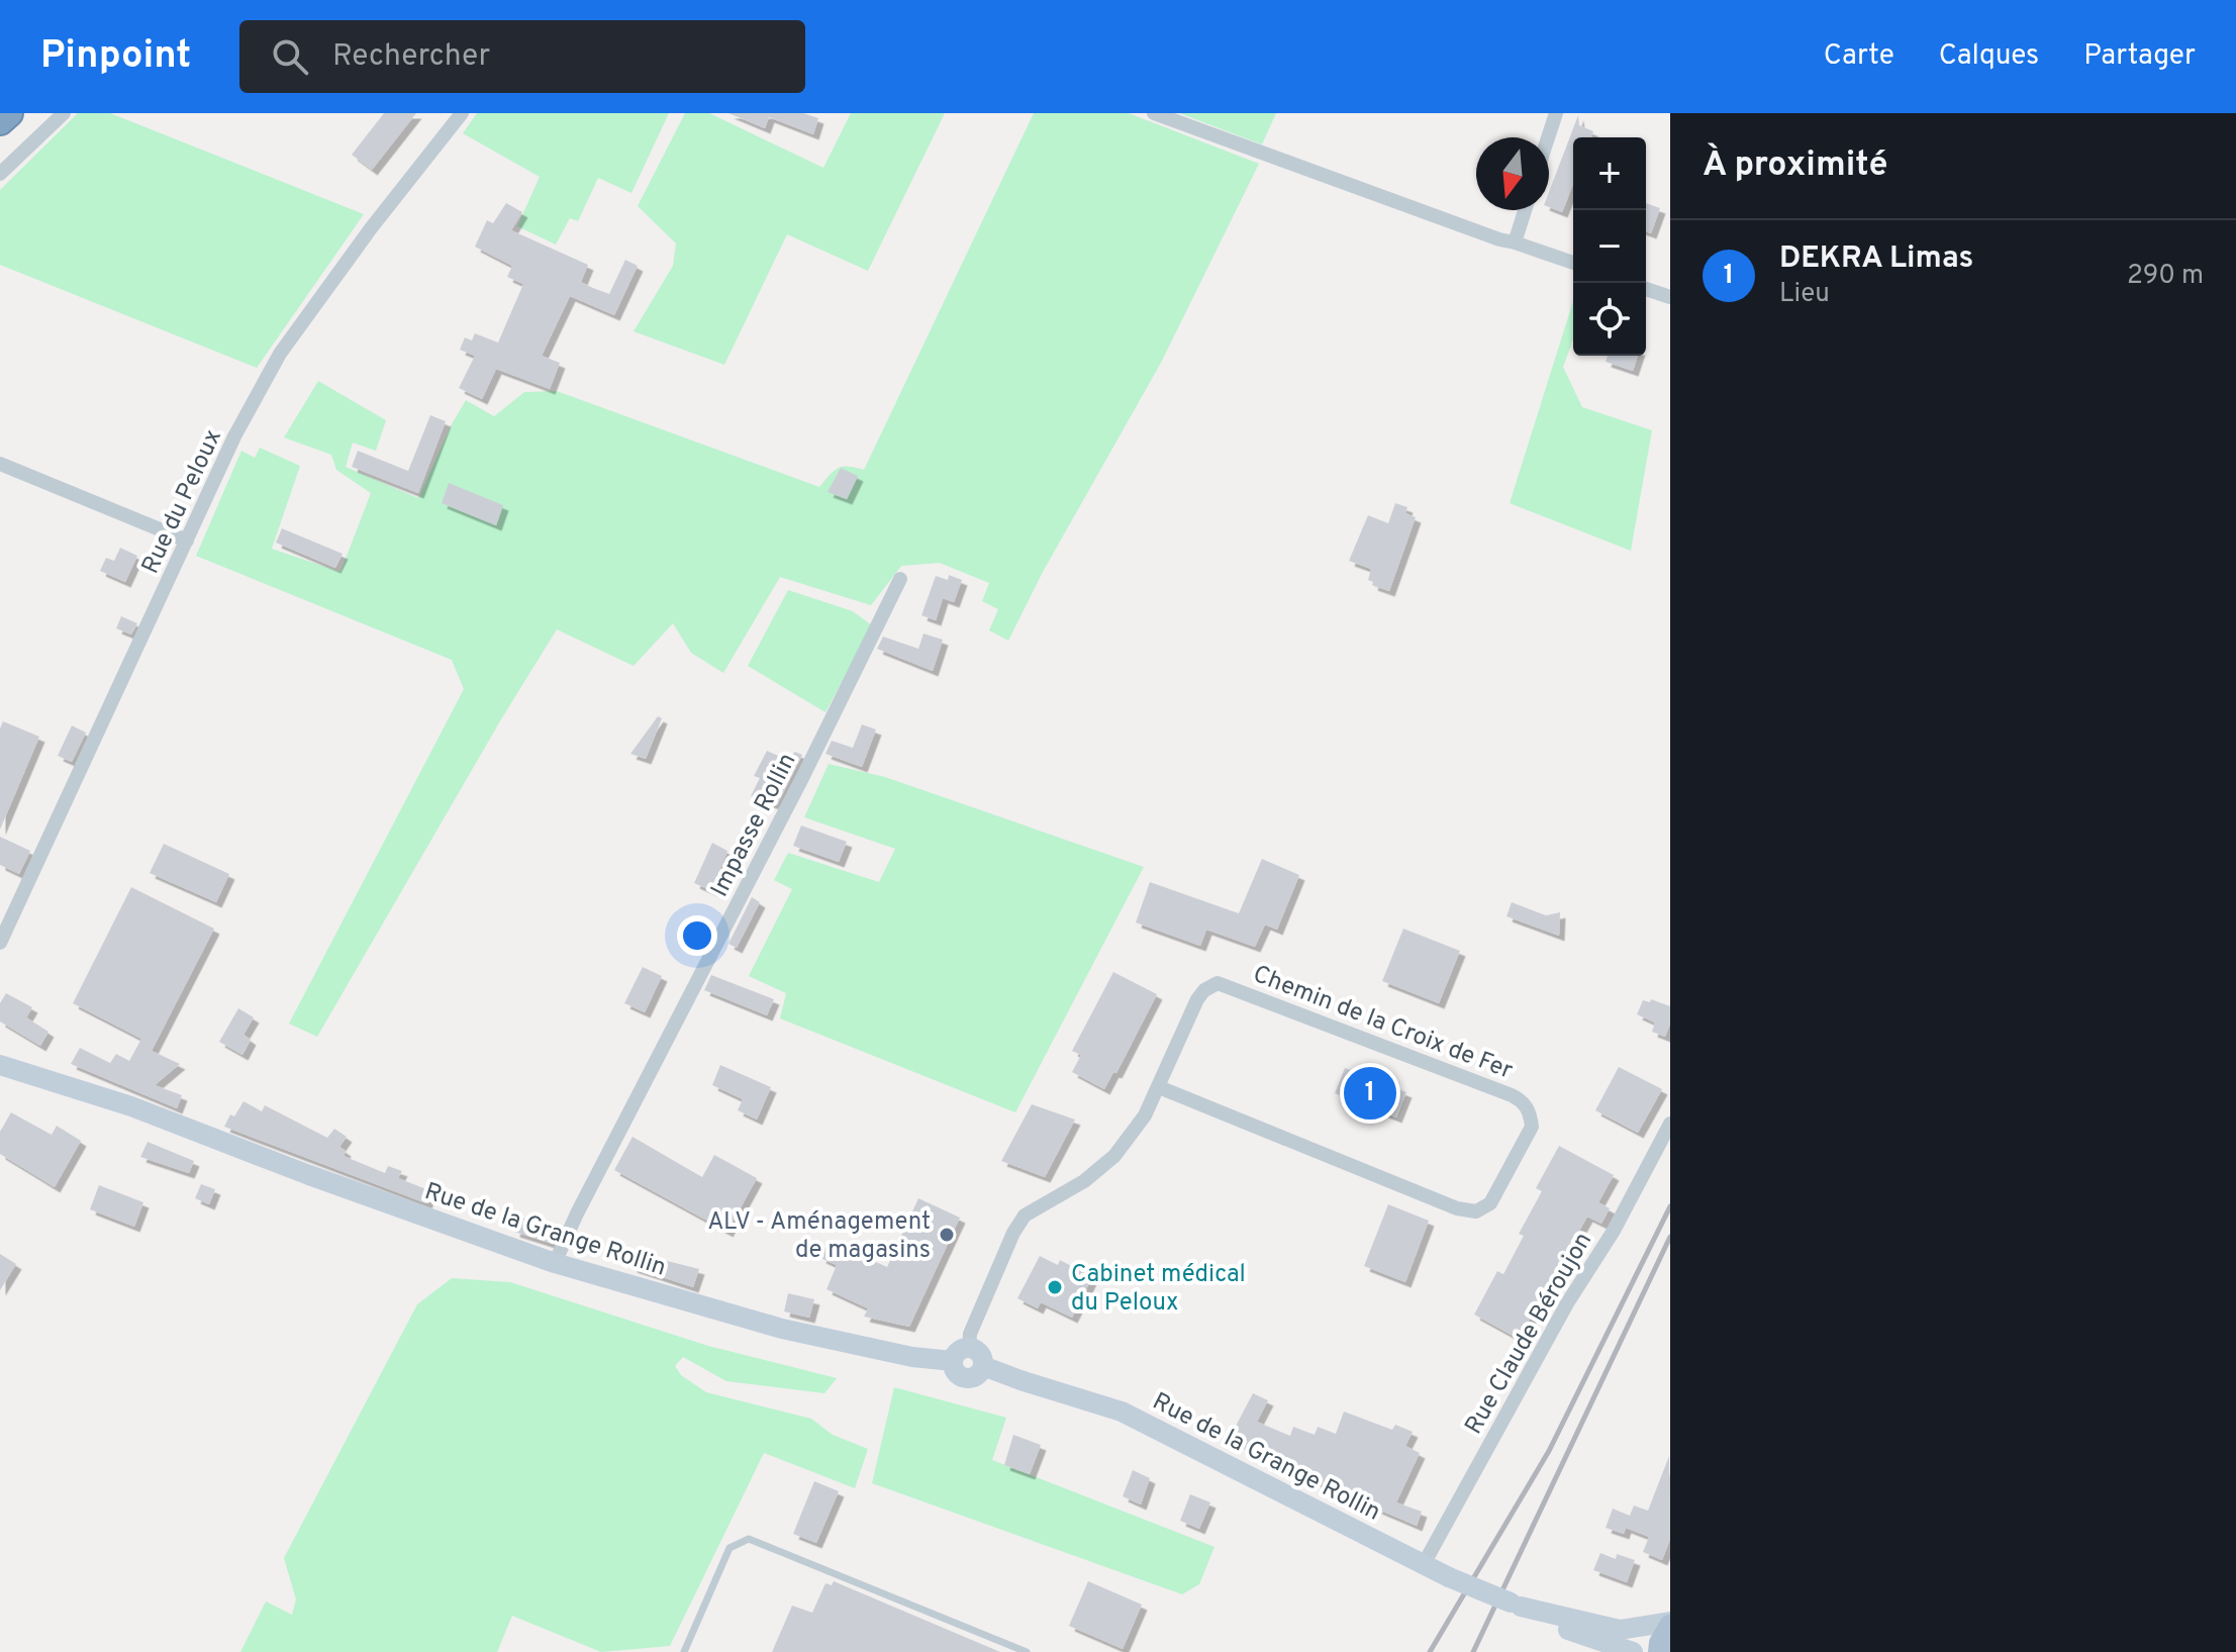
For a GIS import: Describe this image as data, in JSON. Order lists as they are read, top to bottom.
{
  "streets": {
    "main road": ["Rue de la Grange Rollin"],
    "street": [
      "Rue du Peloux",
      "Impasse Rollin",
      "Chemin de la Croix de Fer",
      "Rue Claude Béroujon"
    ]
  },
  "crossings": [
    ["Impasse Rollin", "Rue de la Grange Rollin"],
    ["Chemin de la Croix de Fer", "Rue de la Grange Rollin"],
    ["Rue de la Grange Rollin", "Rue Claude Béroujon"]
  ],
  "places": ["ALV - Aménagement de magasins", "Cabinet médical du Peloux"],
  "north": "bottom",
  "page": {
    "header": "Pinpoint",
    "search": "Rechercher",
    "nav": ["Carte", "Calques", "Partager"],
    "heading": "À proximité",
    "map_buttons": ["+", "−"],
    "list": [
      {
        "mark": "1",
        "name": "DEKRA Limas",
        "note": "Lieu",
        "value": "290 m"
      }
    ],
    "pins": "1"
  }
}
